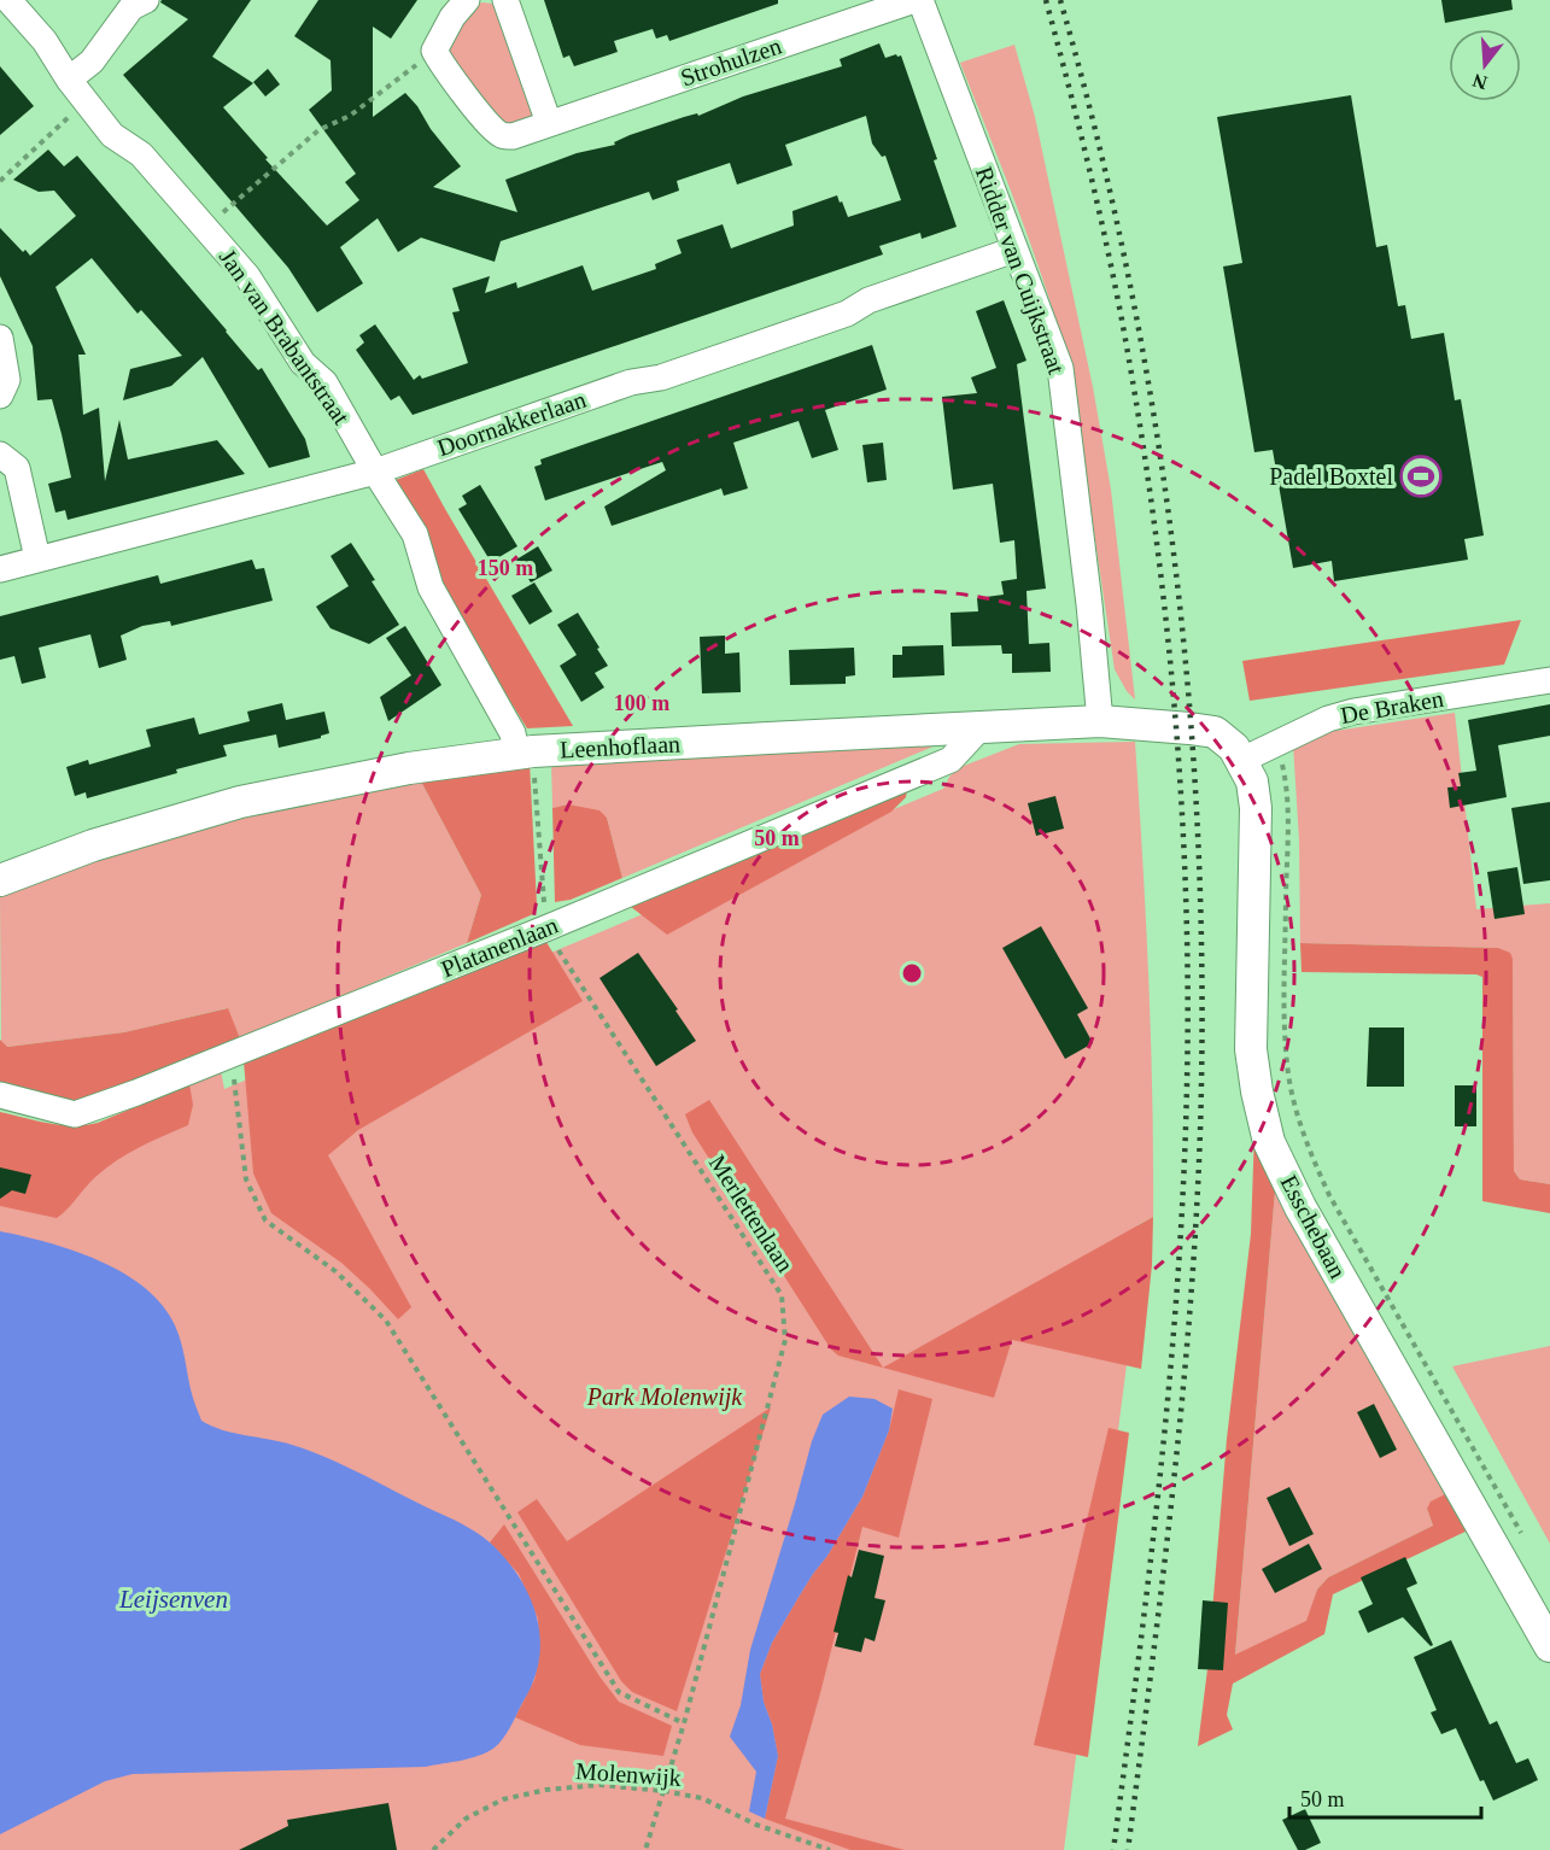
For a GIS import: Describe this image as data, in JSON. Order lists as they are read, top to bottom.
{
  "streets": {
    "street": [
      "Strohulzen",
      "Ridder van Cuijkstraat",
      "Jan van Brabantstraat",
      "Doornakkerlaan",
      "De Braken",
      "Leenhoflaan",
      "Platanenlaan",
      "Esschebaan"
    ],
    "path": ["Merlettenlaan", "Molenwijk"]
  },
  "crossings": [
    ["Ridder van Cuijkstraat", "Doornakkerlaan"],
    ["Ridder van Cuijkstraat", "Leenhoflaan"],
    ["Jan van Brabantstraat", "Doornakkerlaan"],
    ["Jan van Brabantstraat", "Leenhoflaan"],
    ["Jan van Brabantstraat", "Merlettenlaan"],
    ["De Braken", "Leenhoflaan"],
    ["De Braken", "Esschebaan"],
    ["Leenhoflaan", "Platanenlaan"],
    ["Leenhoflaan", "Merlettenlaan"],
    ["Leenhoflaan", "Esschebaan"],
    ["Platanenlaan", "Merlettenlaan"],
    ["Merlettenlaan", "Molenwijk"]
  ],
  "water": ["Leijsenven"],
  "parks": ["Park Molenwijk"],
  "places": {
    "sports": ["Padel Boxtel"]
  },
  "scale_bar": "50 m",
  "north": "bottom",
  "rings": ["150 m", "100 m", "50 m"]
}
